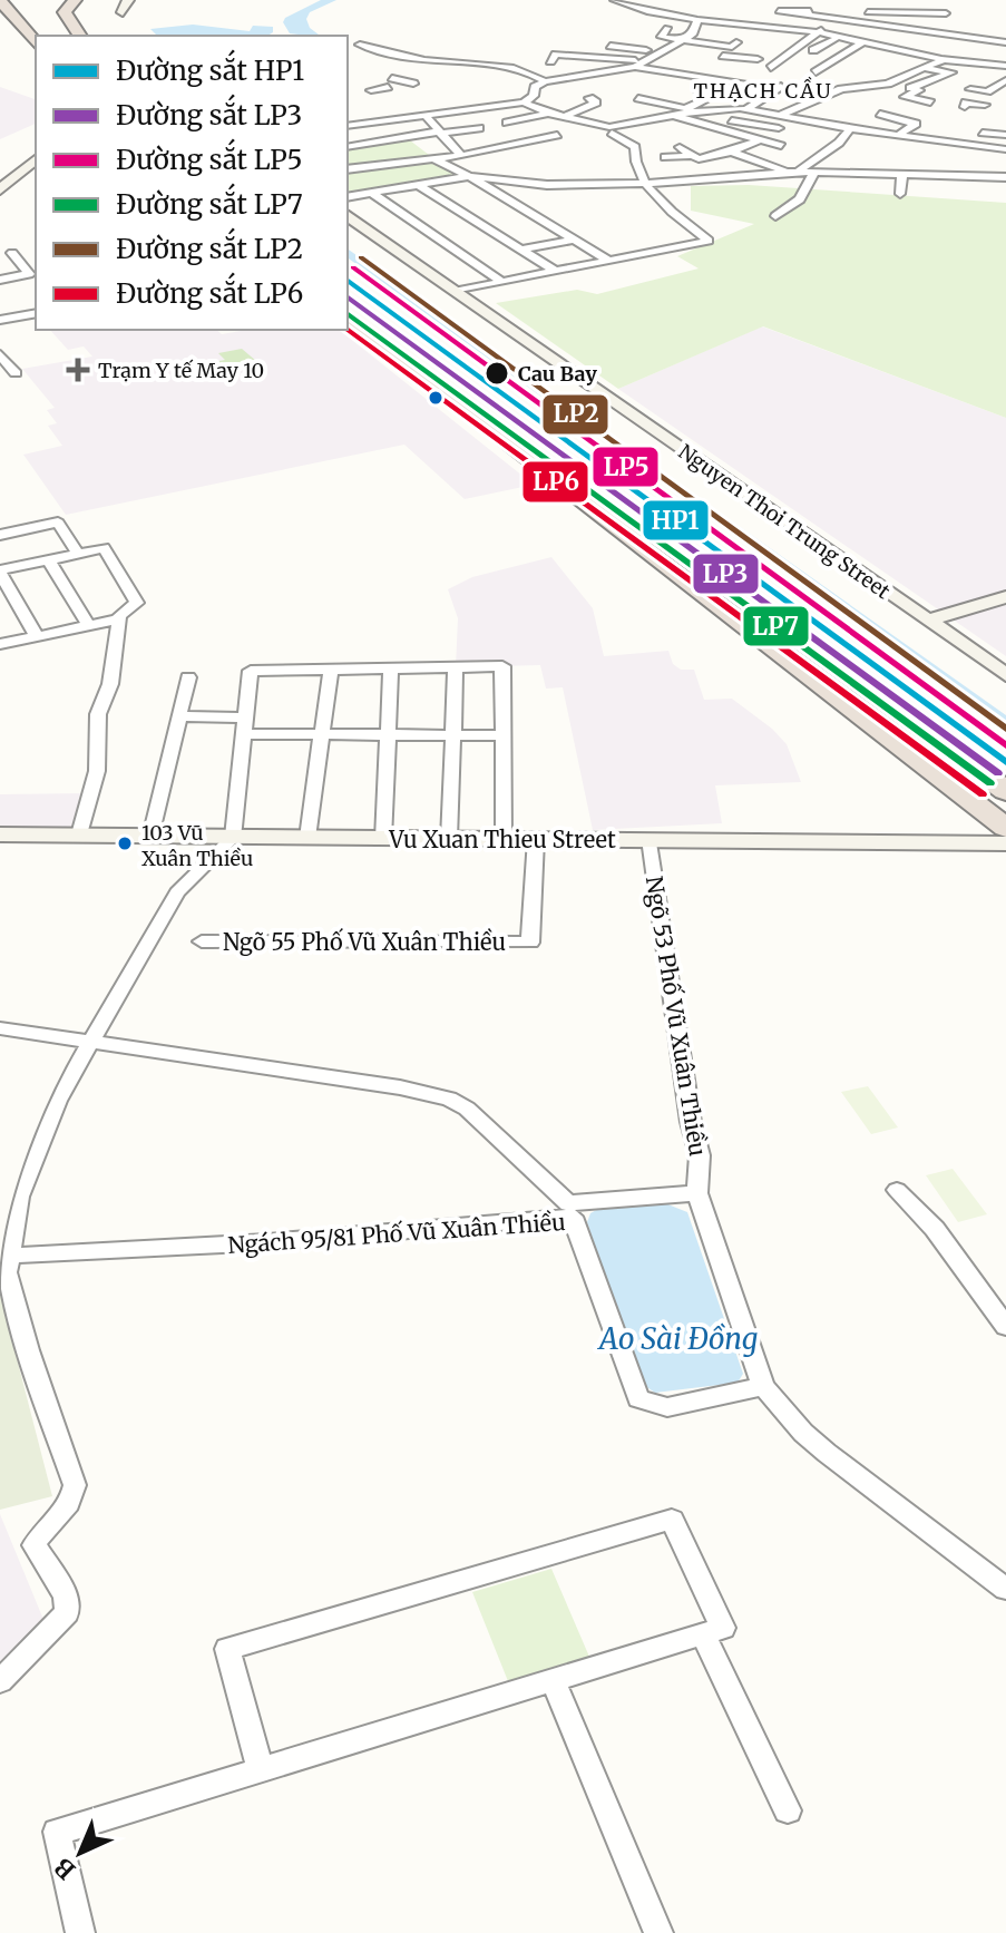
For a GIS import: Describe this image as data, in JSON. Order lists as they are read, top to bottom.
{
  "streets": {
    "street": [
      "Nguyen Thoi Trung Street",
      "Vu Xuan Thieu Street",
      "Ngõ 55 Phố Vũ Xuân Thiều",
      "Ngõ 53 Phố Vũ Xuân Thiều",
      "Ngách 95/81 Phố Vũ Xuân Thiều"
    ]
  },
  "crossings": [
    ["Vu Xuan Thieu Street", "Ngõ 55 Phố Vũ Xuân Thiều"],
    ["Vu Xuan Thieu Street", "Ngõ 53 Phố Vũ Xuân Thiều"]
  ],
  "districts": ["THẠCH CẦU"],
  "water": ["Ao Sài Đồng"],
  "places": {
    "health": ["Trạm Y tế May 10"],
    "other": ["Cau Bay", "103 Vũ Xuân Thiều"]
  },
  "lines": [
    "rail line LP2",
    "rail line LP5",
    "rail line HP1",
    "rail line LP3",
    "rail line LP7",
    "rail line LP6"
  ],
  "legend": [
    "Đường sắt HP1",
    "Đường sắt LP3",
    "Đường sắt LP5",
    "Đường sắt LP7",
    "Đường sắt LP2",
    "Đường sắt LP6"
  ],
  "north": "bottom left"
}
